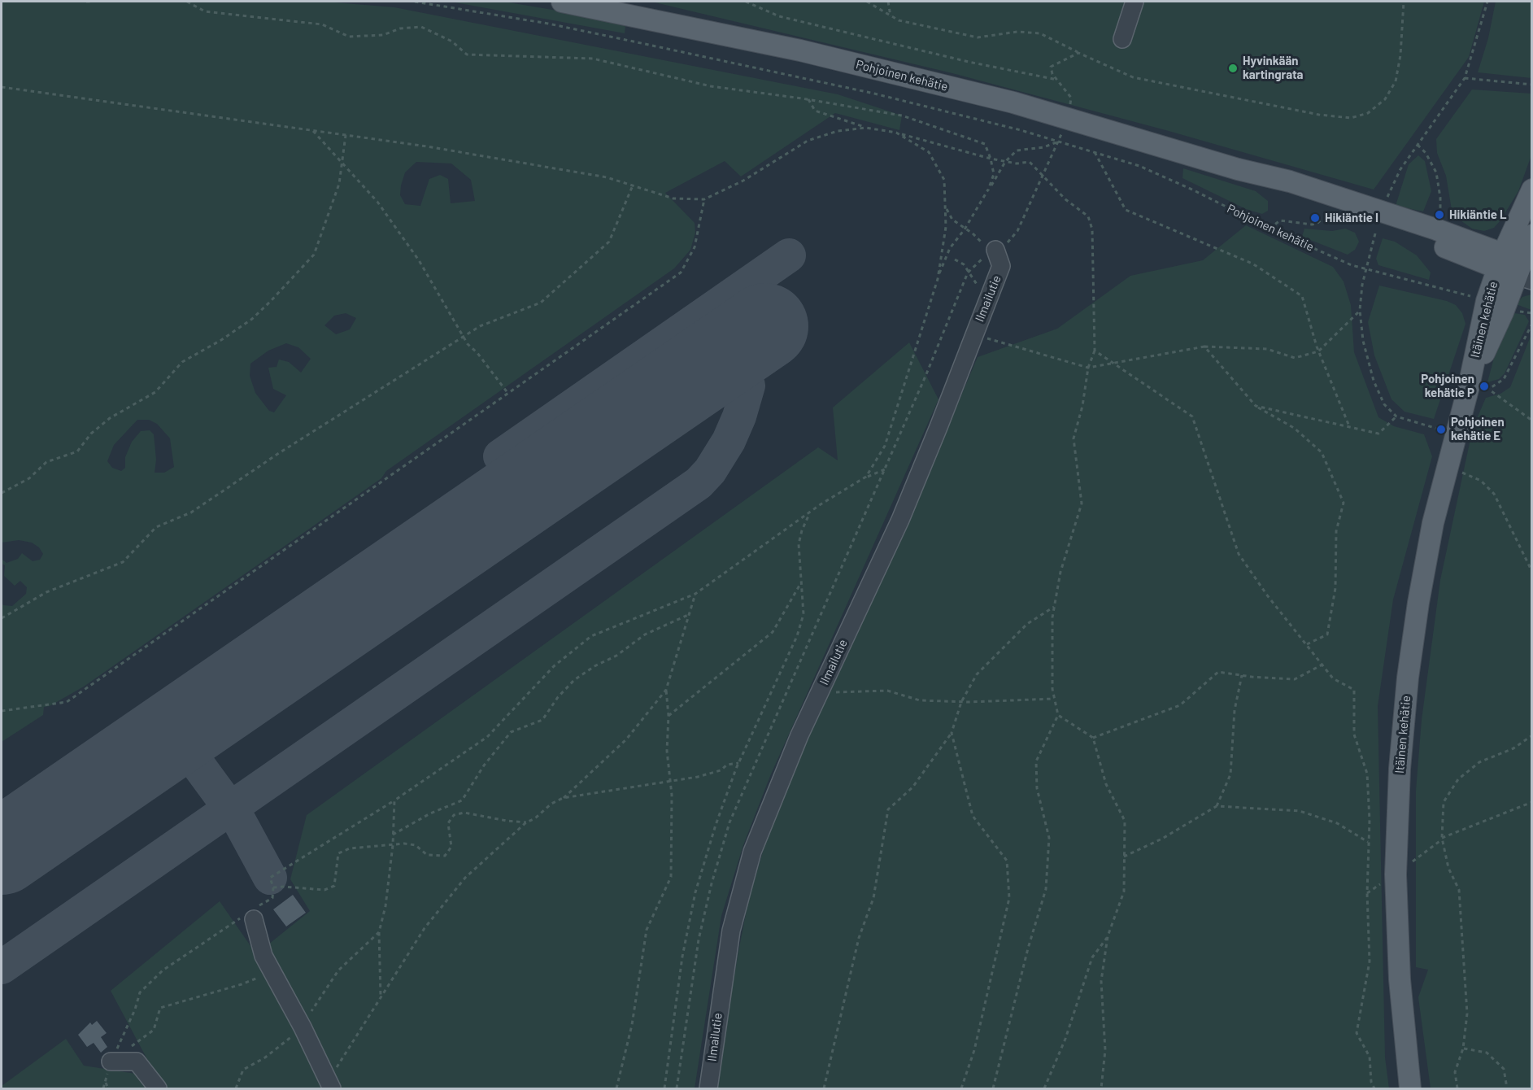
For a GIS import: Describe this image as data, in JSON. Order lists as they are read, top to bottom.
{
  "streets": {
    "main road": ["Pohjoinen kehätie", "Itäinen kehätie"],
    "street": ["Ilmailutie"]
  },
  "crossings": [
    ["Pohjoinen kehätie", "Itäinen kehätie"]
  ],
  "places": [
    "Hyvinkään kartingrata",
    "Hikiäntie L",
    "Hikiäntie I",
    "Pohjoinen kehätie P",
    "Pohjoinen kehätie E"
  ]
}
